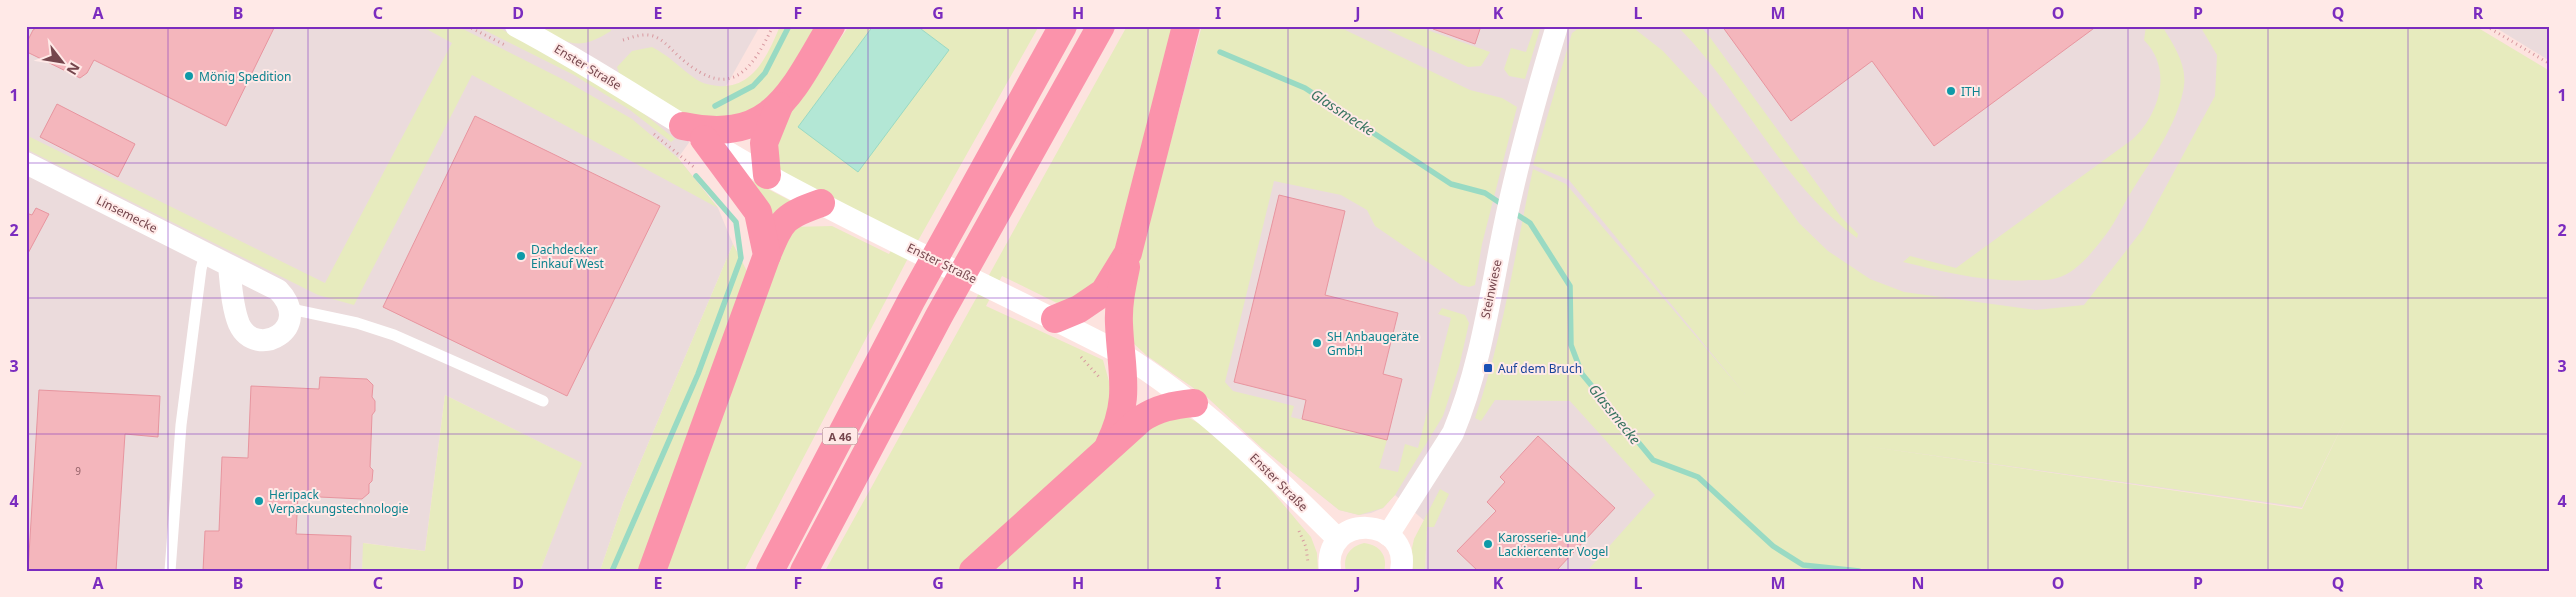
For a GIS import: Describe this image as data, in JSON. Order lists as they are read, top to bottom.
{
  "streets": {
    "highway": ["A 46"],
    "street": ["Enster Straße", "Linsemecke", "Steinwiese"]
  },
  "water": ["Glassmecke"],
  "places": {
    "other": [
      "Mönig Spedition",
      "ITH",
      "Dachdecker Einkauf West",
      "SH Anbaugeräte GmbH",
      "Heripack Verpackungstechnologie",
      "Karosserie- und Lackiercenter Vogel"
    ],
    "transit": ["Auf dem Bruch"]
  },
  "house_numbers": ["9"],
  "north": "bottom right",
  "grid": {
    "columns": [
      "A",
      "B",
      "C",
      "D",
      "E",
      "F",
      "G",
      "H",
      "I",
      "J",
      "K",
      "L",
      "M",
      "N",
      "O",
      "P",
      "Q",
      "R"
    ],
    "rows": [
      "1",
      "2",
      "3",
      "4"
    ]
  }
}
